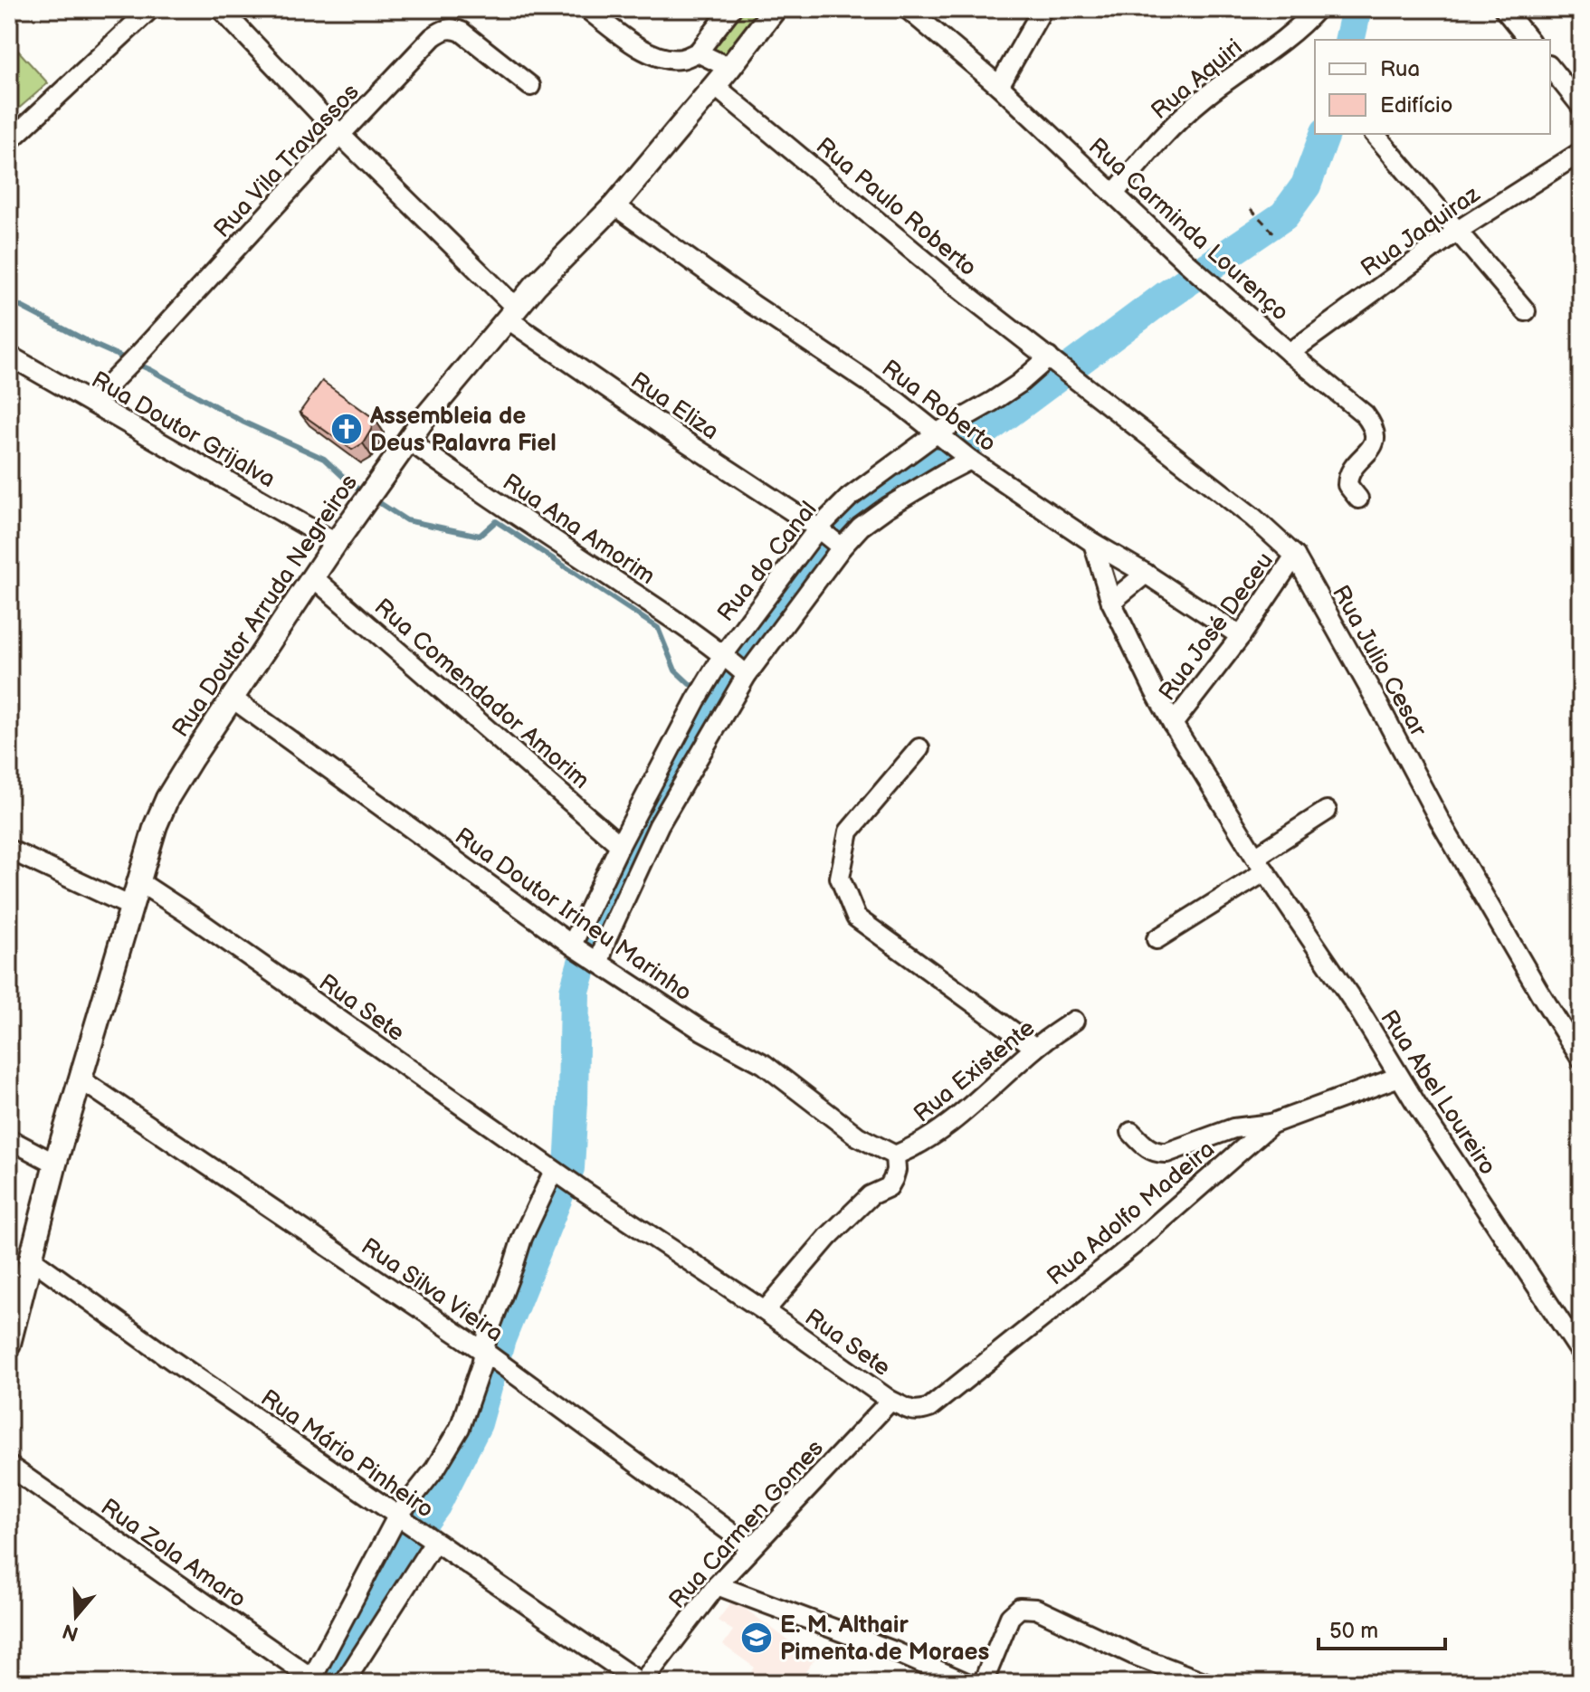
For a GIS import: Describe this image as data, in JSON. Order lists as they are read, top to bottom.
{
  "streets": {
    "street": [
      "Rua Aquiri",
      "Rua Vila Travassos",
      "Rua Paulo Roberto",
      "Rua Carminda Lourenço",
      "Rua Jaquiraz",
      "Rua Eliza",
      "Rua Roberto",
      "Rua Doutor Grijalva",
      "Rua Ana Amorim",
      "Rua do Canal",
      "Rua Doutor Arruda Negreiros",
      "Rua José Deceu",
      "Rua Julio Cesar",
      "Rua Comendador Amorim",
      "Rua Doutor Irineu Marinho",
      "Rua Sete",
      "Rua Existente",
      "Rua Abel Loureiro",
      "Rua Adolfo Madeira",
      "Rua Silva Vieira",
      "Rua Mário Pinheiro",
      "Rua Carmen Gomes",
      "Rua Zola Amaro"
    ]
  },
  "crossings": [
    ["Rua Aquiri", "Rua Carminda Lourenço"],
    ["Rua Vila Travassos", "Rua Eliza"],
    ["Rua Vila Travassos", "Rua Doutor Grijalva"],
    ["Rua Paulo Roberto", "Rua do Canal"],
    ["Rua Paulo Roberto", "Rua Doutor Arruda Negreiros"],
    ["Rua Paulo Roberto", "Rua Julio Cesar"],
    ["Rua Carminda Lourenço", "Rua Jaquiraz"],
    ["Rua Eliza", "Rua do Canal"],
    ["Rua Eliza", "Rua Doutor Arruda Negreiros"],
    ["Rua Roberto", "Rua do Canal"],
    ["Rua Roberto", "Rua Doutor Arruda Negreiros"],
    ["Rua Roberto", "Rua José Deceu"],
    ["Rua Roberto", "Rua Abel Loureiro"],
    ["Rua Doutor Grijalva", "Rua Doutor Arruda Negreiros"],
    ["Rua Ana Amorim", "Rua do Canal"],
    ["Rua Ana Amorim", "Rua Doutor Arruda Negreiros"],
    ["Rua do Canal", "Rua Julio Cesar"],
    ["Rua do Canal", "Rua Comendador Amorim"],
    ["Rua do Canal", "Rua Doutor Irineu Marinho"],
    ["Rua Doutor Arruda Negreiros", "Rua Comendador Amorim"],
    ["Rua Doutor Arruda Negreiros", "Rua Doutor Irineu Marinho"],
    ["Rua Doutor Arruda Negreiros", "Rua Sete"],
    ["Rua Doutor Arruda Negreiros", "Rua Silva Vieira"],
    ["Rua Doutor Arruda Negreiros", "Rua Mário Pinheiro"],
    ["Rua José Deceu", "Rua Julio Cesar"],
    ["Rua José Deceu", "Rua Abel Loureiro"],
    ["Rua Doutor Irineu Marinho", "Rua Existente"],
    ["Rua Sete", "Rua Adolfo Madeira"],
    ["Rua Sete", "Rua Carmen Gomes"],
    ["Rua Abel Loureiro", "Rua Adolfo Madeira"],
    ["Rua Silva Vieira", "Rua Carmen Gomes"],
    ["Rua Mário Pinheiro", "Rua Carmen Gomes"]
  ],
  "places": {
    "church": ["Assembleia de Deus Palavra Fiel"],
    "school or university": ["E. M. Althair Pimenta de Moraes"]
  },
  "legend": ["Rua", "Edifício"],
  "scale_bar": "50 m",
  "north": "bottom"
}
